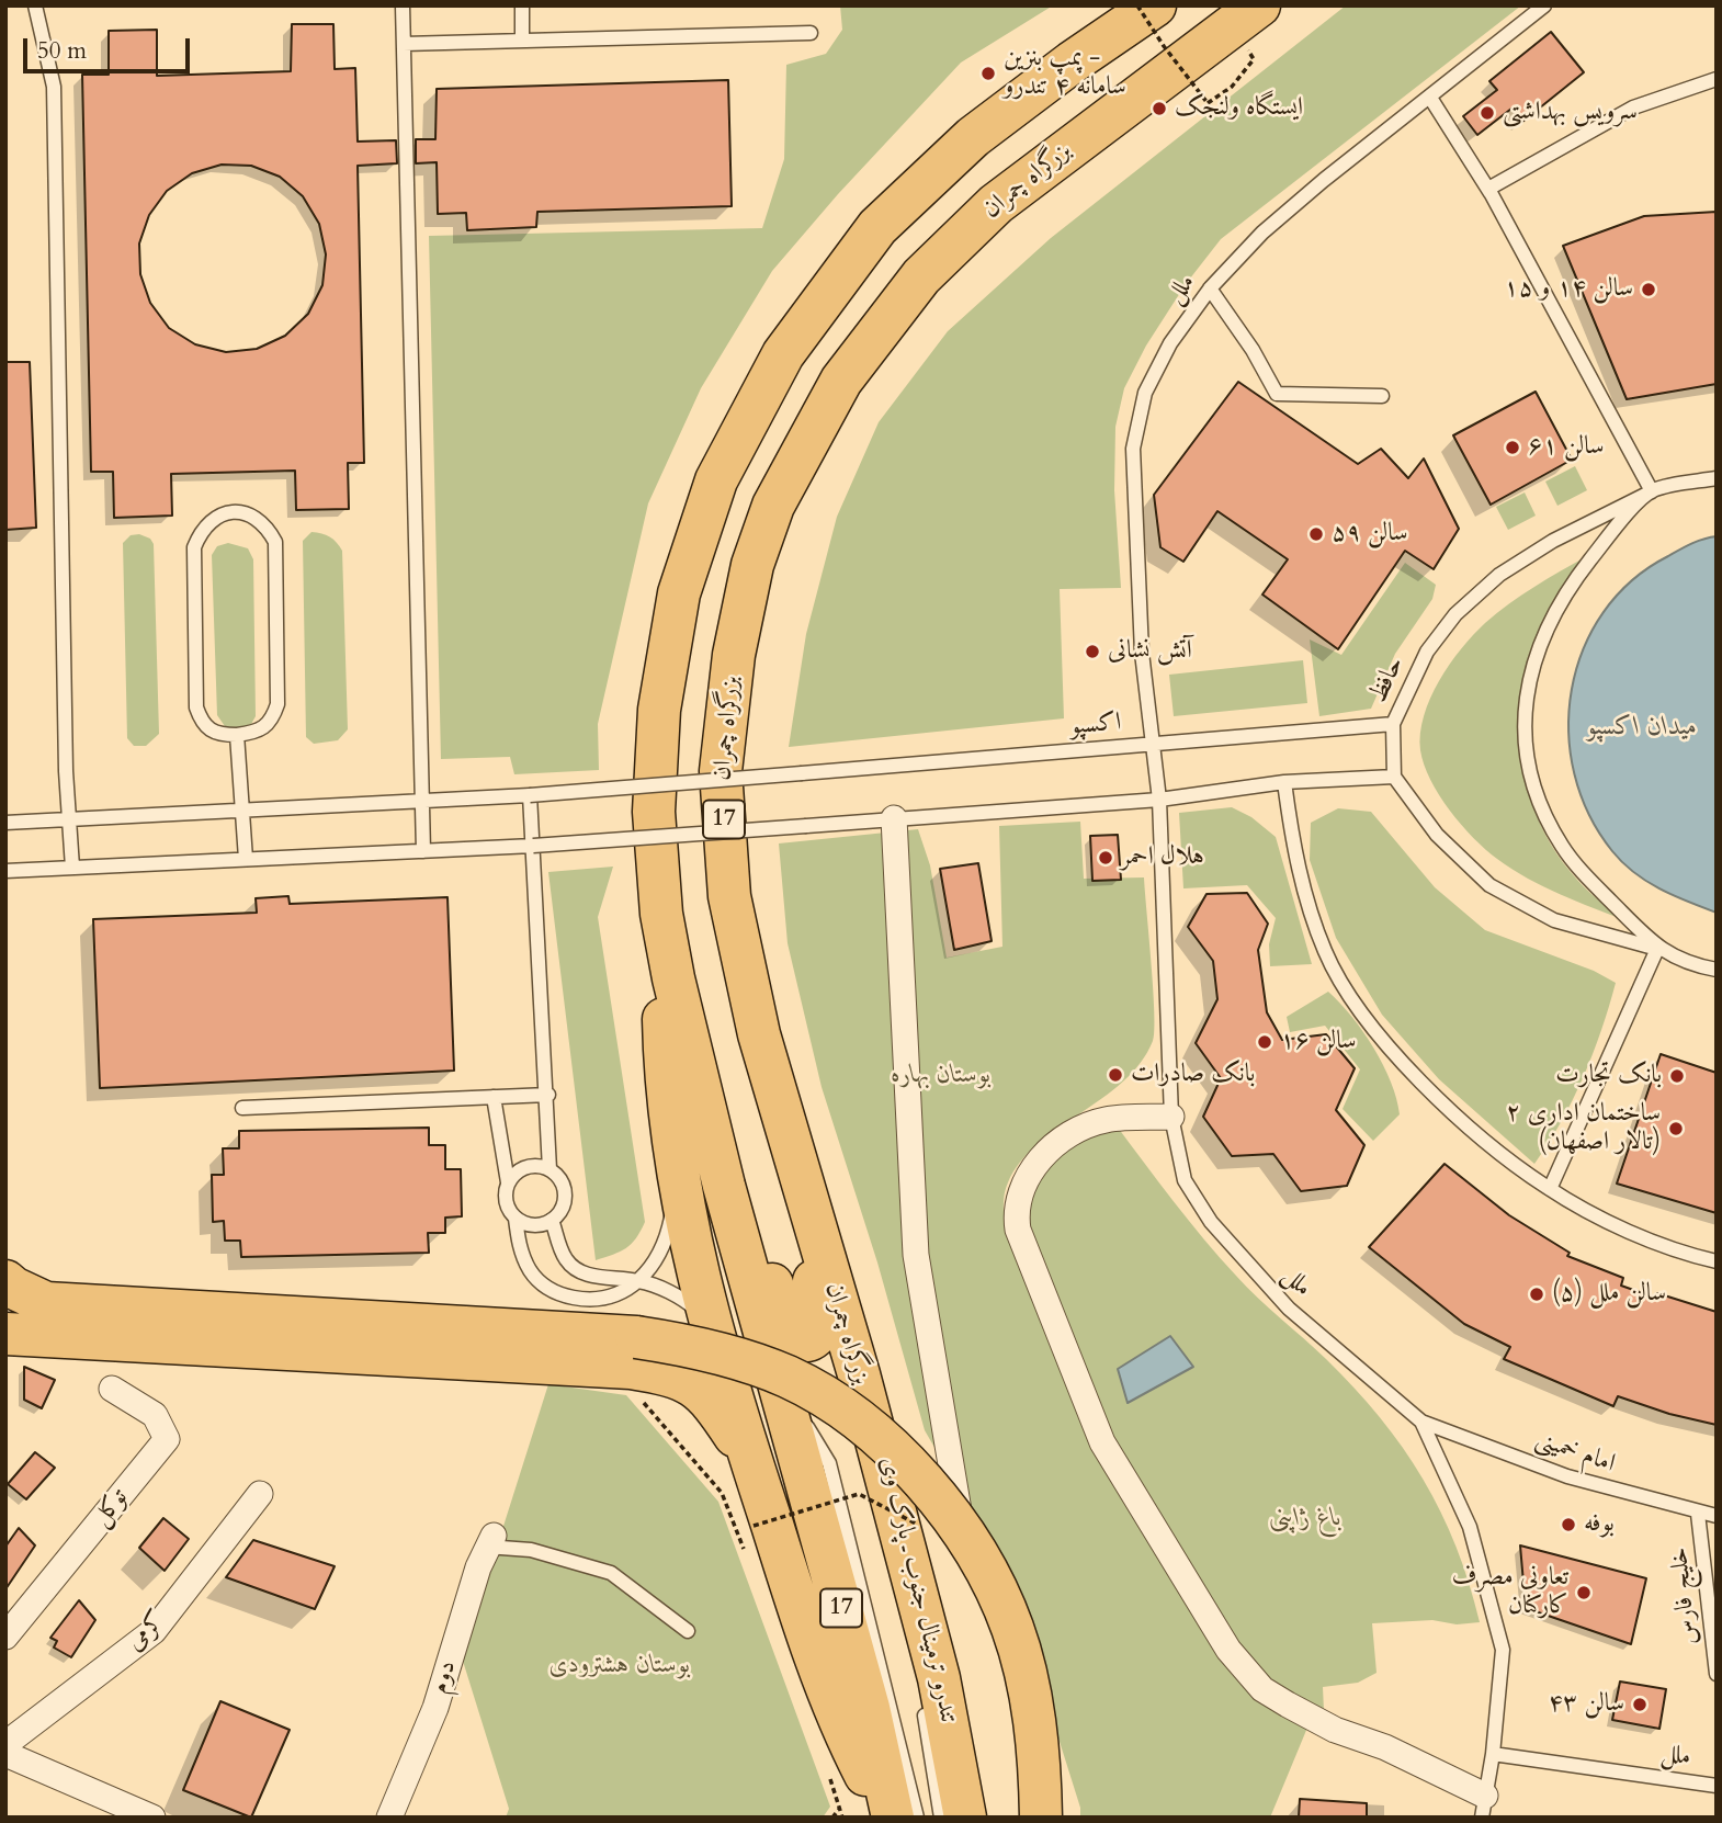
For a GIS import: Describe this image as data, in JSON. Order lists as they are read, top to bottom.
{
  "streets": {
    "highway": ["بزرگراه چمران", "17"],
    "street": ["توکل", "کرمی", "دوم"],
    "lane": [
      "ملل",
      "حافظ",
      "اکسپو",
      "امام خمینی",
      "تندرو ترمینال جنوب ـ پارک وی",
      "خلیج فارس"
    ]
  },
  "crossings": [
    ["بزرگراه چمران", "تندرو ترمینال جنوب ـ پارک وی"],
    ["ملل", "اکسپو"],
    ["ملل", "امام خمینی"],
    ["حافظ", "اکسپو"],
    ["امام خمینی", "خلیج فارس"]
  ],
  "water": ["میدان اکسپو"],
  "parks": ["بوستان بهاره", "باغ ژاپنی", "بوستان هشترودی"],
  "places": [
    "پمپ بنزین - سامانه ۴ تندرو",
    "ایستگاه ولنجک",
    "سرویس بهداشتی",
    "سالن ۱۴ و ۱۵",
    "سالن ۶۱",
    "سالن ۵۹",
    "آتش نشانی",
    "هلال احمر",
    "سالن ۱۶",
    "بانک صادرات",
    "بانک تجارت",
    "ساختمان اداری ۲ (تالار اصفهان)",
    "(۵) سالن ملل",
    "بوفه",
    "تعاونی مصرف کارکنان",
    "سالن ۴۳"
  ],
  "scale_bar": "50 m"
}
